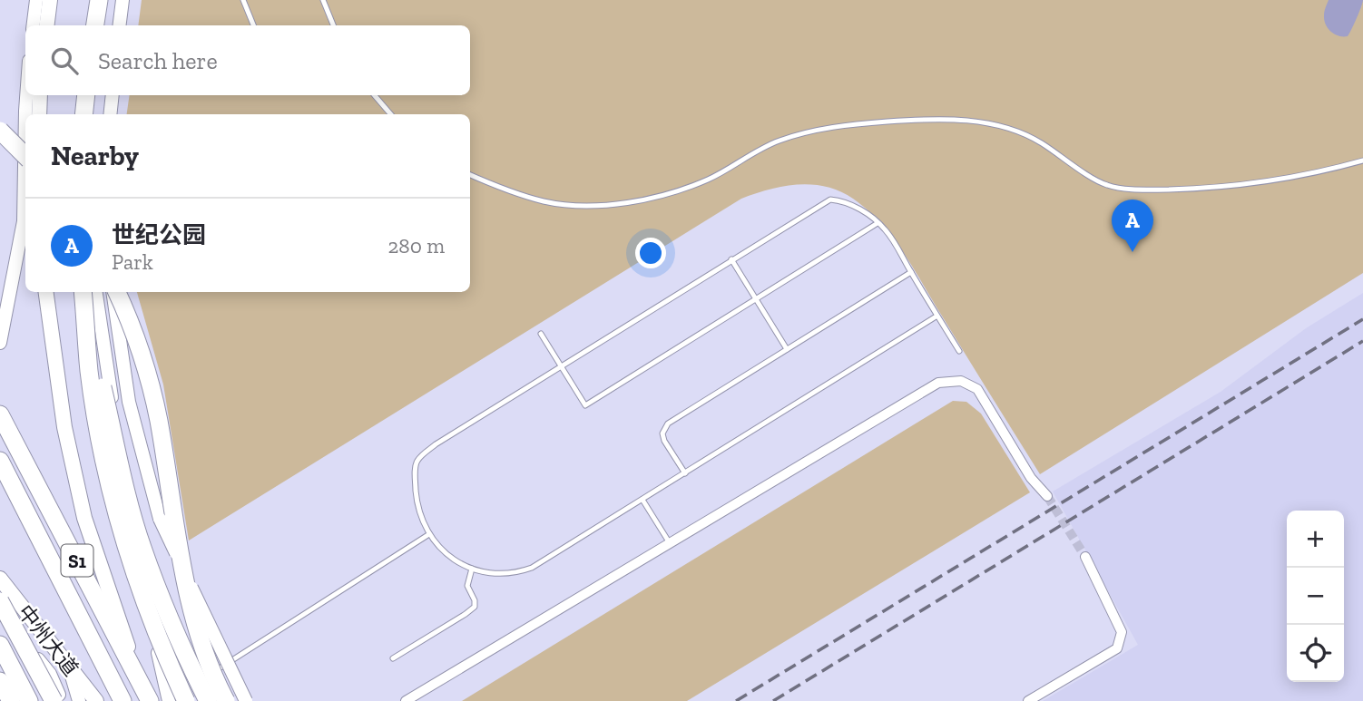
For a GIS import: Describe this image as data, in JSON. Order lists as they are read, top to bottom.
{
  "streets": {
    "highway": ["S1", "中州大道"]
  },
  "page": {
    "search": "Search here",
    "heading": "Nearby",
    "list": [
      {
        "mark": "A",
        "name": "世纪公园",
        "note": "Park",
        "value": "280 m"
      }
    ],
    "pins": "A",
    "map_buttons": ["+", "−"]
  }
}
